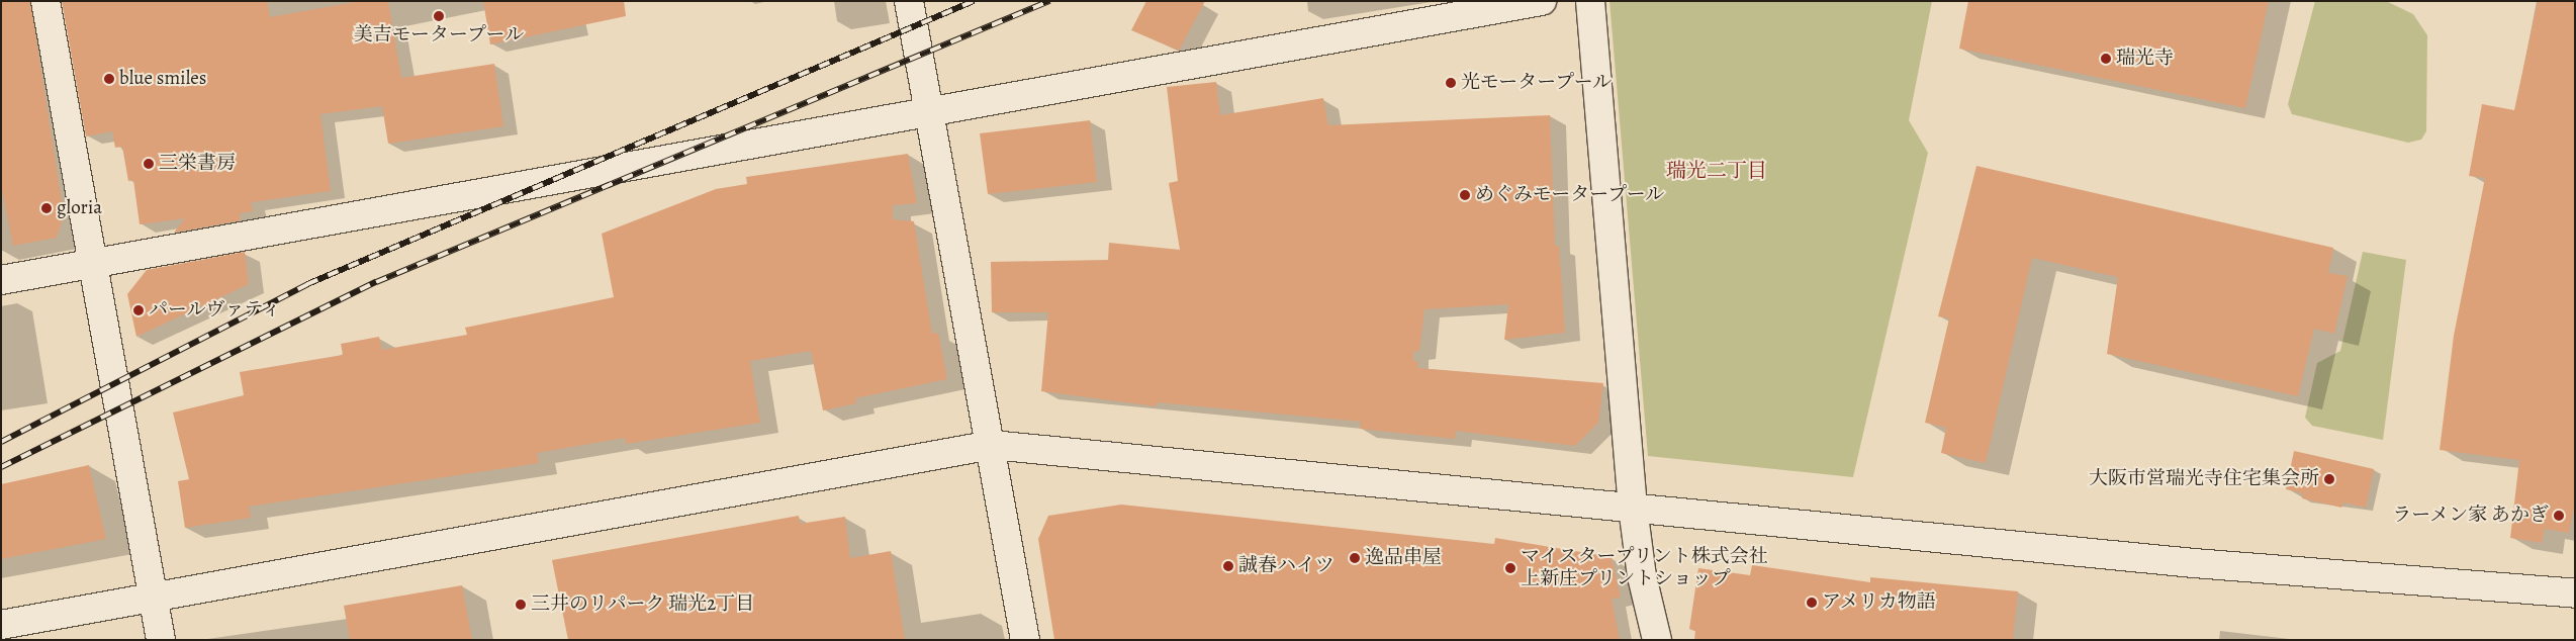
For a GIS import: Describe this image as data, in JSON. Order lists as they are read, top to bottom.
{
  "districts": ["瑞光二丁目"],
  "places": [
    "美吉モータープール",
    "瑞光寺",
    "blue smiles",
    "光モータープール",
    "三栄書房",
    "めぐみモータープール",
    "gloria",
    "パールヴァティ",
    "大阪市営瑞光寺住宅集会所",
    "ラーメン家 あかぎ",
    "逸品串屋",
    "誠春ハイツ",
    "マイスタープリント株式会社 上新庄プリントショップ",
    "アメリカ物語",
    "三井のリパーク 瑞光2丁目"
  ]
}
